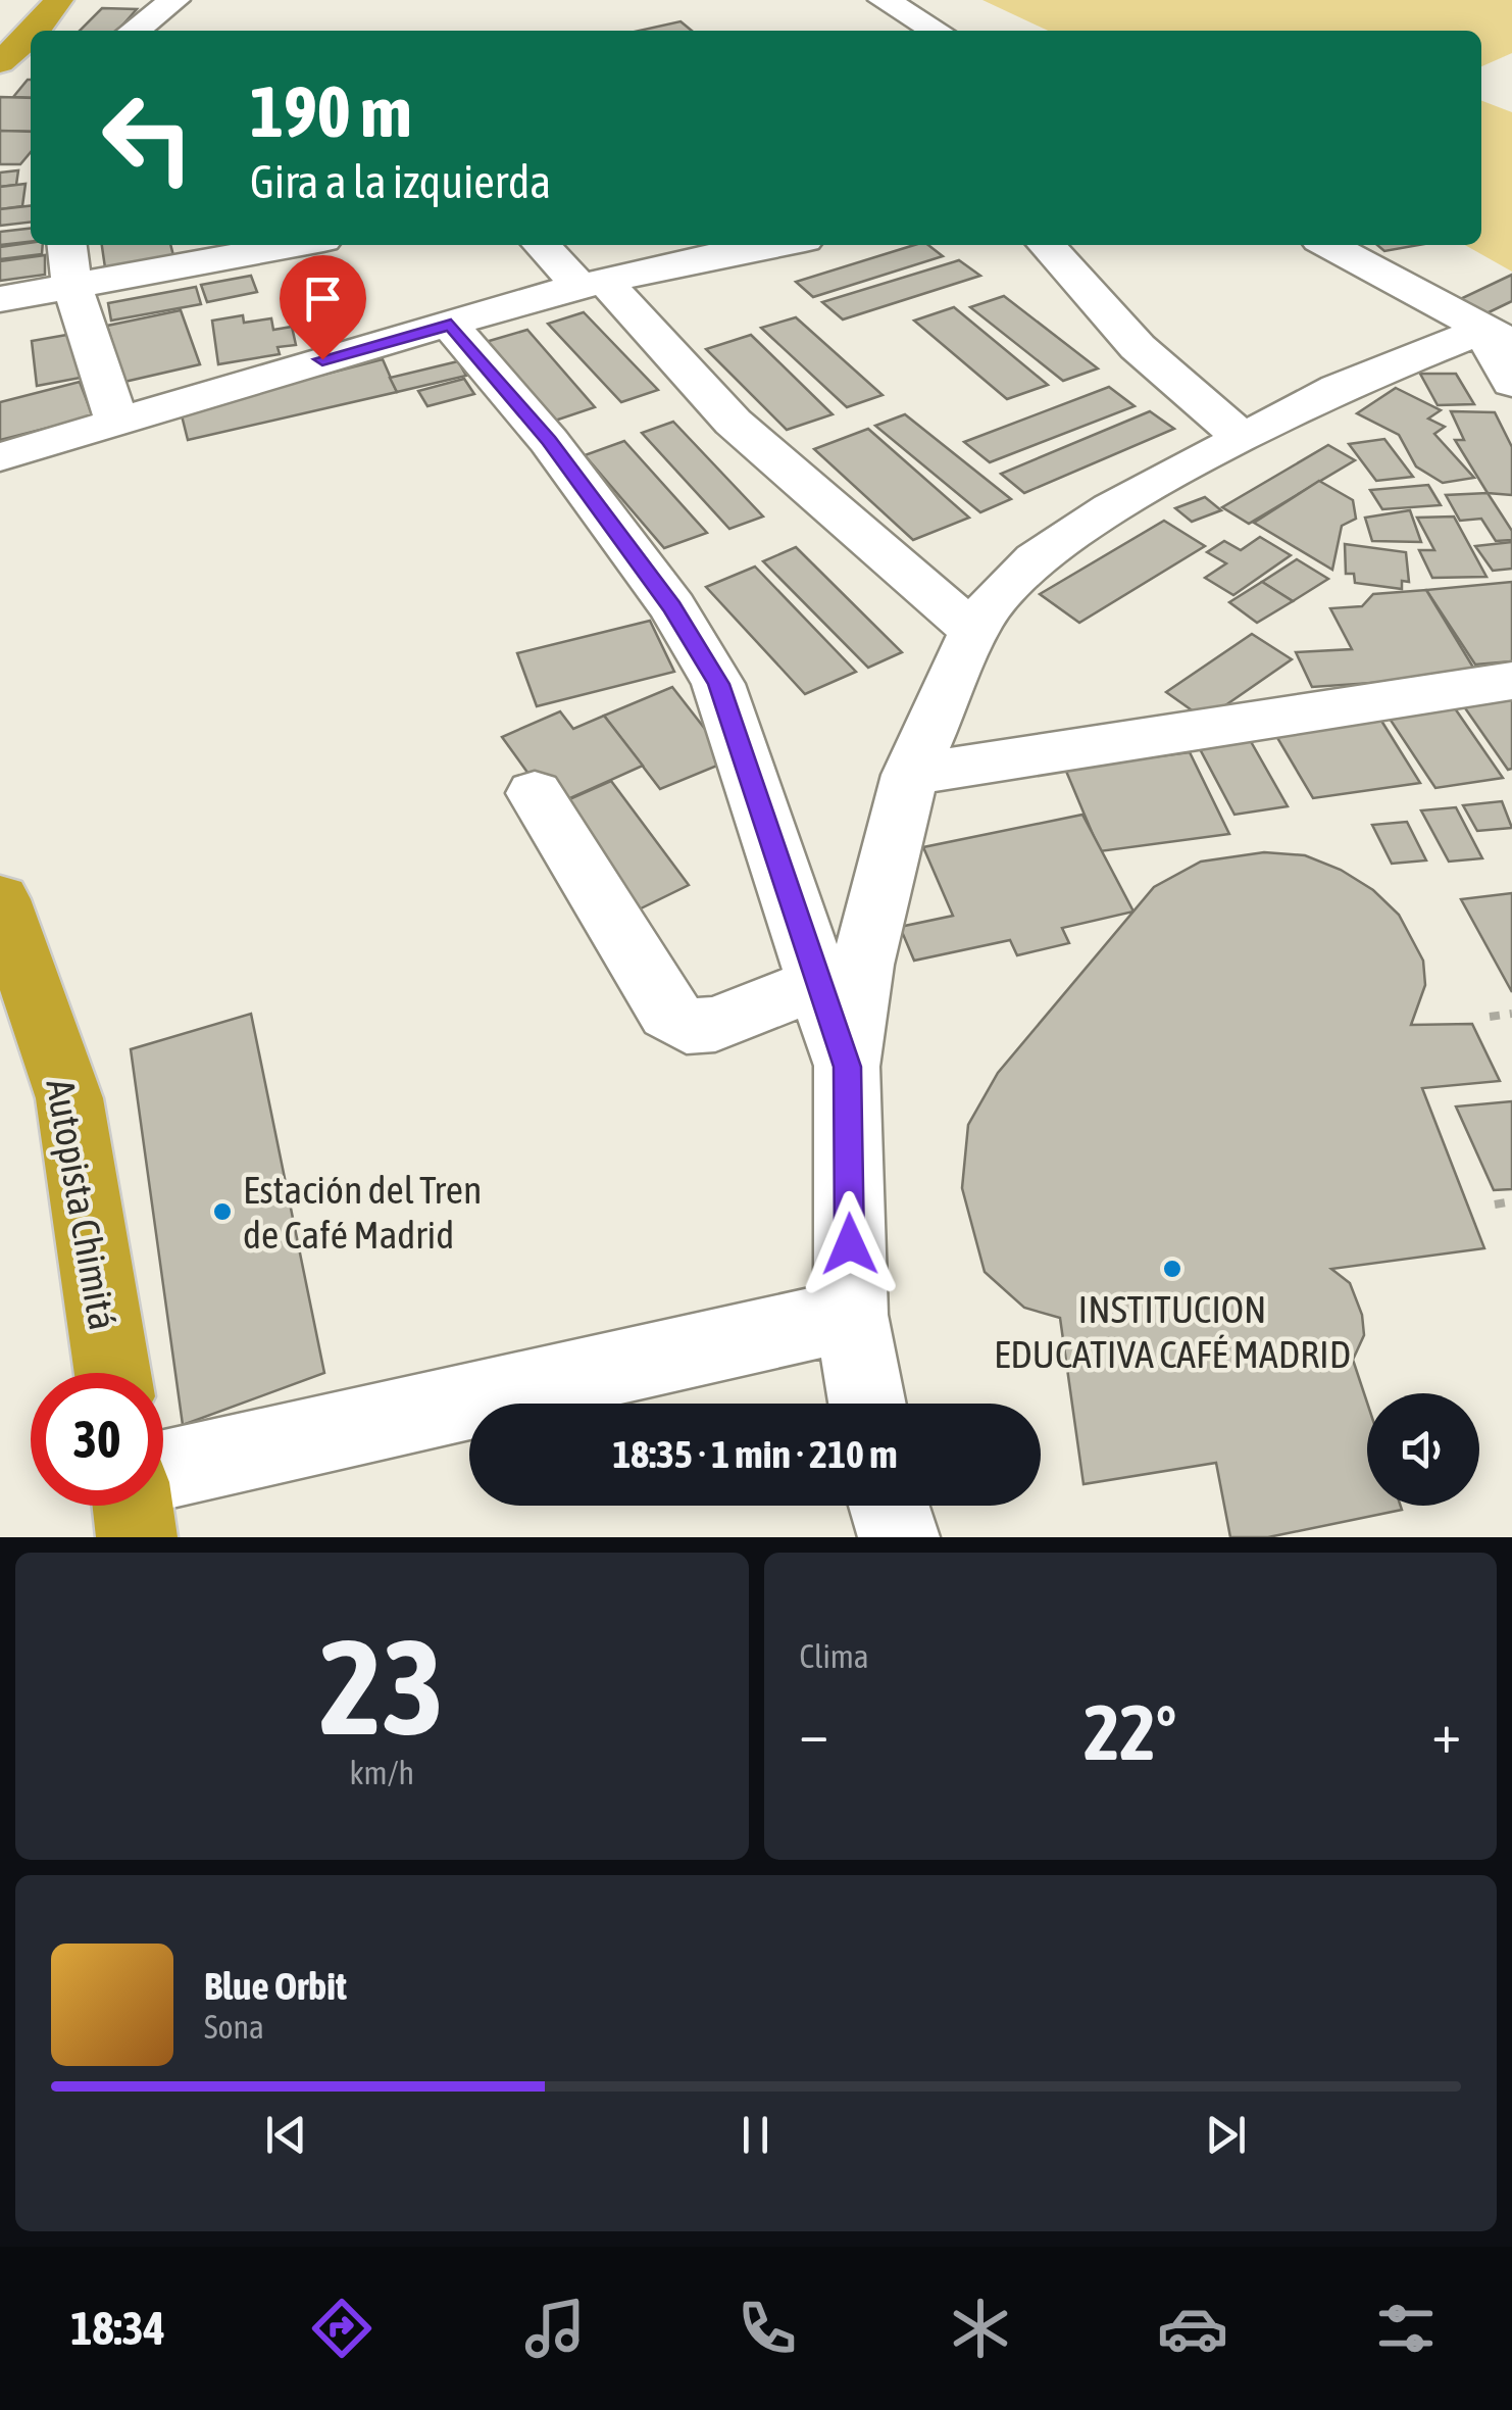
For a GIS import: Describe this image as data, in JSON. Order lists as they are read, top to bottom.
{
  "streets": {
    "highway": ["Autopista Chimitá"]
  },
  "places": ["Estación del Tren de Café Madrid", "INSTITUCION EDUCATIVA CAFÉ MADRID"],
  "page": {
    "turn": ["190 m", "Gira a la izquierda"],
    "limit": "30",
    "trip": "18:35 · 1 min · 210 m",
    "tile": [
      ["23", "km/h"],
      "Clima"
    ],
    "heat": ["−", "22°", "+"],
    "song": ["Blue Orbit", "Sona"],
    "tabs": "18:34"
  }
}
